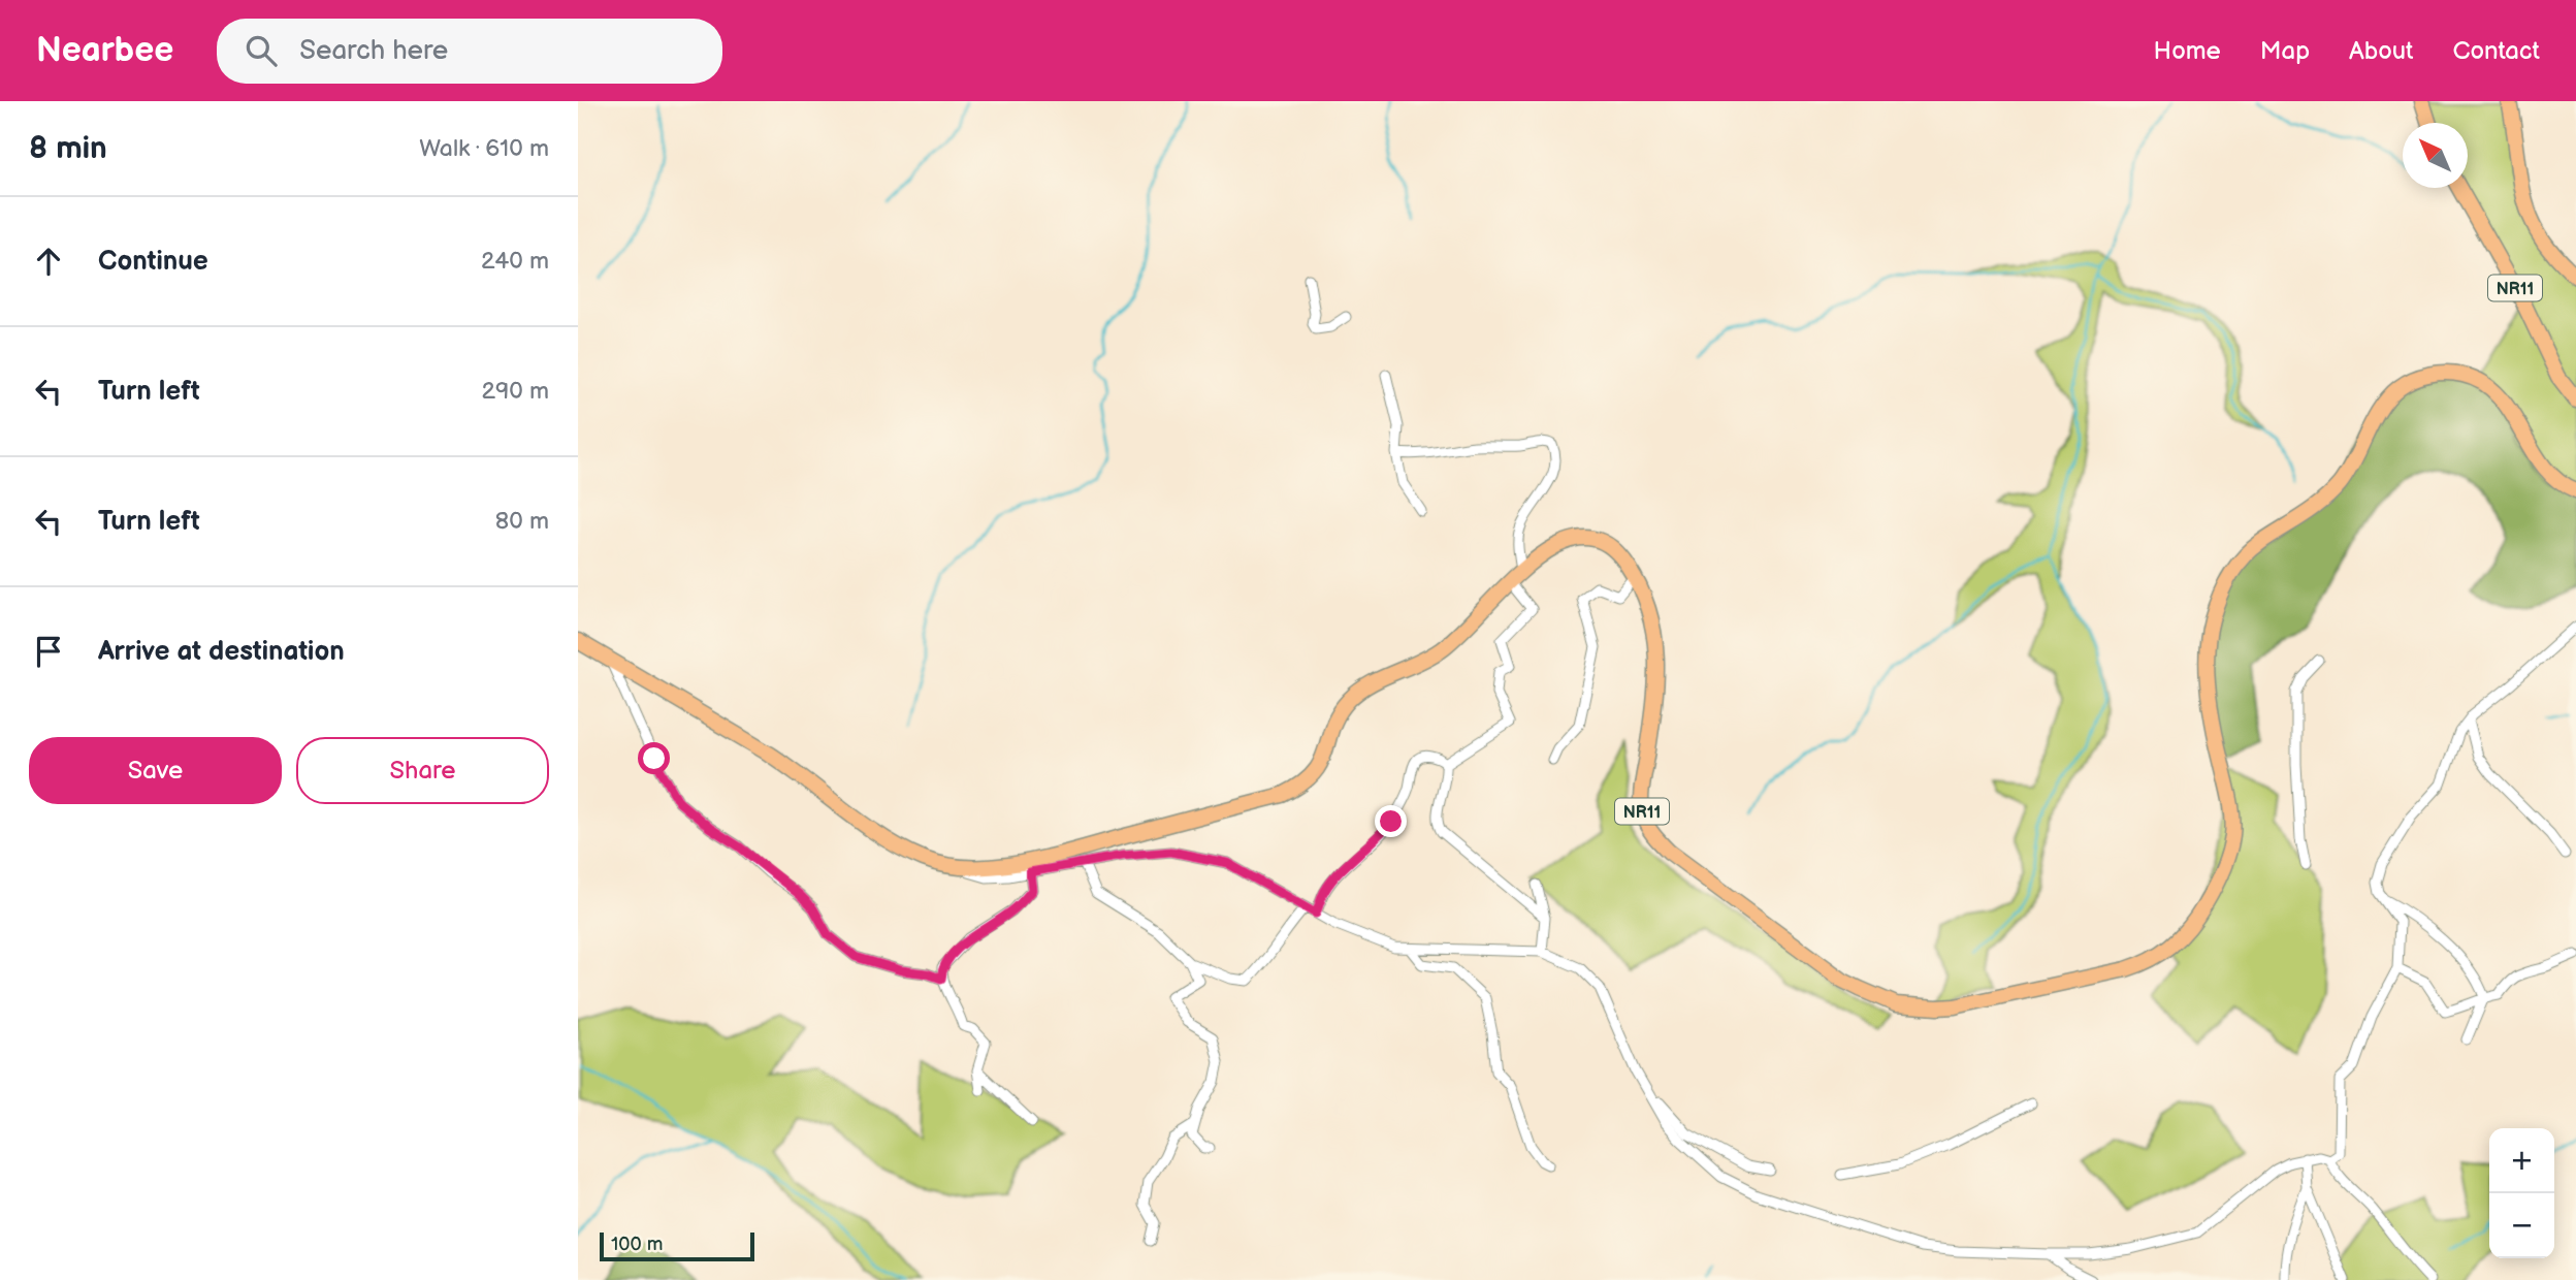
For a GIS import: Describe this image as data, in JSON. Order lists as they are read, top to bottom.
{
  "streets": {
    "highway": ["NR11"]
  },
  "scale_bar": "100 m",
  "north": "top left",
  "page": {
    "header": "Nearbee",
    "search": "Search here",
    "nav": [
      "Home",
      "Map",
      "About",
      "Contact"
    ],
    "heading": ["8 min", "Walk · 610 m"],
    "list": [
      ["Continue", "240 m"],
      ["Turn left", "290 m"],
      ["Turn left", "80 m"],
      "Arrive at destination"
    ],
    "buttons": ["Save", "Share"],
    "map_buttons": ["+", "−"],
    "scale": "100 m"
  }
}
